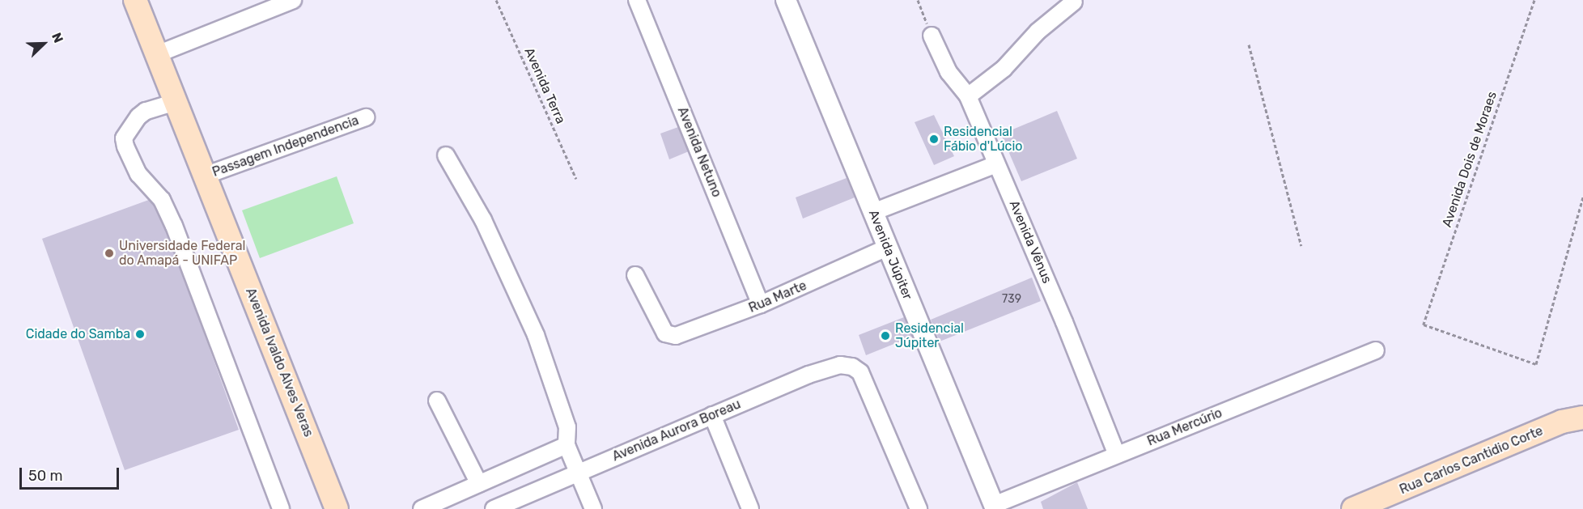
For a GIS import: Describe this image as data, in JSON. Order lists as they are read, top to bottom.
{
  "streets": {
    "main road": ["Avenida Ivaldo Alves Veras", "Rua Carlos Cantidio Corte"],
    "street": [
      "Passagem Independencia",
      "Avenida Netuno",
      "Avenida Vênus",
      "Avenida Júpiter",
      "Rua Marte",
      "Rua Mercúrio",
      "Avenida Aurora Boreau"
    ],
    "path": ["Avenida Terra", "Avenida Dois de Moraes"]
  },
  "crossings": [
    ["Passagem Independencia", "Avenida Ivaldo Alves Veras"],
    ["Avenida Netuno", "Rua Marte"],
    ["Avenida Vênus", "Rua Mercúrio"],
    ["Avenida Júpiter", "Rua Marte"],
    ["Avenida Júpiter", "Rua Mercúrio"]
  ],
  "places": [
    "Residencial Fábio d'Lúcio",
    "Universidade Federal do Amapá - UNIFAP",
    "Cidade do Samba",
    "Residencial Júpiter"
  ],
  "house_numbers": ["739"],
  "scale_bar": "50 m",
  "north": "top right"
}
